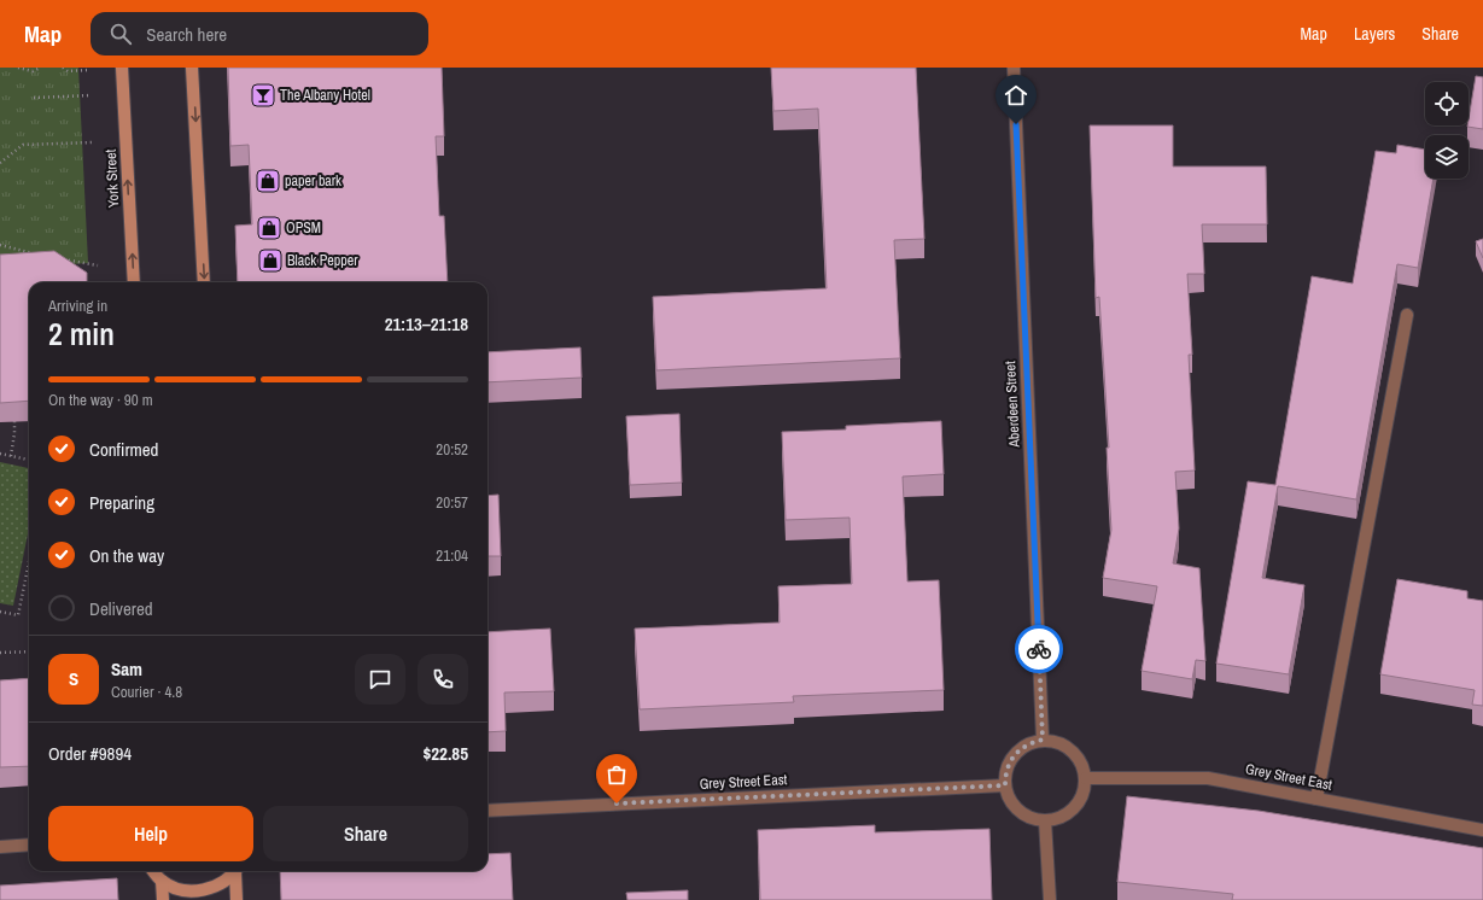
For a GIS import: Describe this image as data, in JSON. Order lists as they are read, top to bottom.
{
  "streets": {
    "main road": ["York Street"],
    "street": ["Aberdeen Street", "Grey Street East"]
  },
  "crossings": [
    ["Aberdeen Street", "Grey Street East"]
  ],
  "places": {
    "bar": ["The Albany Hotel"],
    "shop": ["paper bark", "OPSM", "Black Pepper"]
  },
  "page": {
    "header": "Map",
    "search": "Search here",
    "nav": ["Map", "Layers", "Share"],
    "heading": ["2 min", "Arriving in", "21:13–21:18"],
    "panel": [
      "Sam",
      "Courier · 4.8",
      "Order #9894",
      "$22.85"
    ],
    "bar": "On the way · 90 m",
    "list": [
      ["Confirmed", "20:52"],
      ["Preparing", "20:57"],
      ["On the way", "21:04"],
      "Delivered"
    ],
    "round": "S",
    "buttons": ["Help", "Share"]
  }
}
